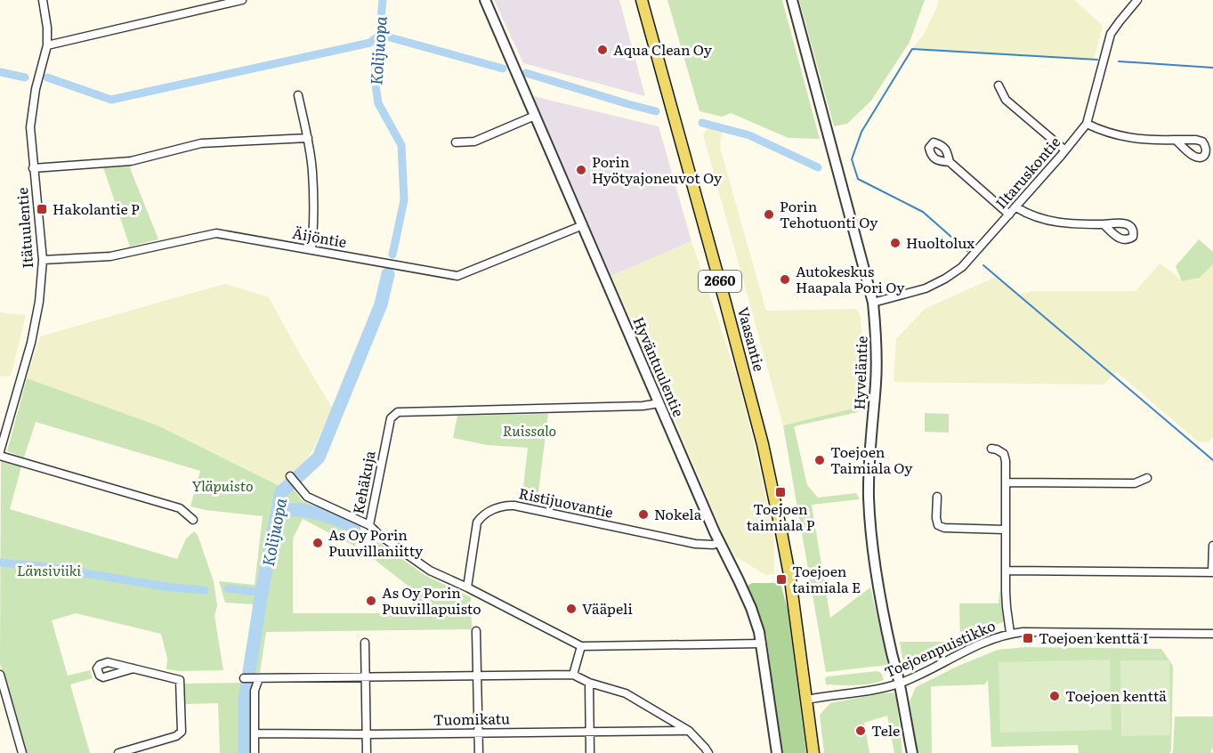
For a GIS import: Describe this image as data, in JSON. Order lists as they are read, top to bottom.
{
  "streets": {
    "main road": ["2660", "Vaasantie"],
    "street": [
      "Iltaruskontie",
      "Itätuulentie",
      "Äijöntie",
      "Hyväntuulentie",
      "Hyveläntie",
      "Kehäkuja",
      "Ristijuovantie",
      "Toejoenpuistikko",
      "Tuomikatu"
    ]
  },
  "crossings": [
    ["Iltaruskontie", "Hyveläntie"],
    ["Itätuulentie", "Äijöntie"],
    ["Äijöntie", "Hyväntuulentie"],
    ["2660", "Vaasantie"],
    ["2660", "Toejoenpuistikko"],
    ["Vaasantie", "Toejoenpuistikko"],
    ["Hyväntuulentie", "Kehäkuja"],
    ["Hyväntuulentie", "Ristijuovantie"],
    ["Hyveläntie", "Toejoenpuistikko"],
    ["Kehäkuja", "Ristijuovantie"]
  ],
  "water": ["Kolijuopa"],
  "parks": ["Ruissalo", "Yläpuisto", "Länsiviiki"],
  "places": {
    "other": [
      "Aqua Clean Oy",
      "Porin Hyötyajoneuvot Oy",
      "Porin Tehotuonti Oy",
      "Huoltolux",
      "Autokeskus Haapala Pori Oy",
      "Toejoen Taimiala Oy",
      "Nokela",
      "As Oy Porin Puuvillaniitty",
      "As Oy Porin Puuvillapuisto",
      "Vääpeli",
      "Toejoen kenttä",
      "Tele"
    ],
    "transit": [
      "Hakolantie P",
      "Toejoen taimiala P",
      "Toejoen taimiala E",
      "Toejoen kenttä I"
    ]
  }
}
